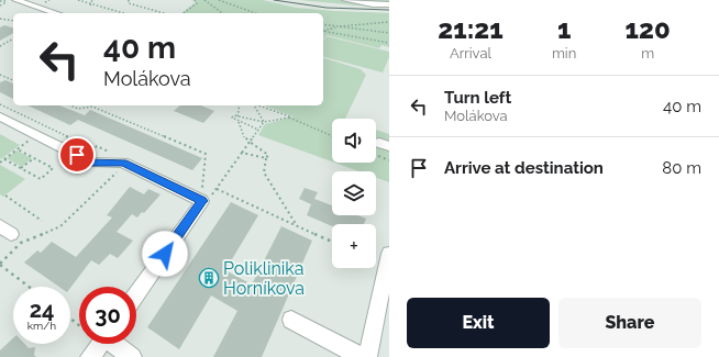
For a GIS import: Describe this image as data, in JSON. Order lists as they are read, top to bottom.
{
  "places": {
    "building": ["Poliklinika Horníkova"]
  },
  "page": {
    "eta": [
      "21:21",
      "Arrival",
      "1",
      "min",
      "120",
      "m"
    ],
    "turn": ["40 m", "Molákova"],
    "list": [
      {
        "name": "Turn left",
        "note": "Molákova",
        "value": "40 m"
      },
      {
        "name": "Arrive at destination",
        "value": "80 m"
      }
    ],
    "map_buttons": "+",
    "speed": "24 km/h",
    "limit": "30",
    "buttons": ["Exit", "Share"]
  }
}
